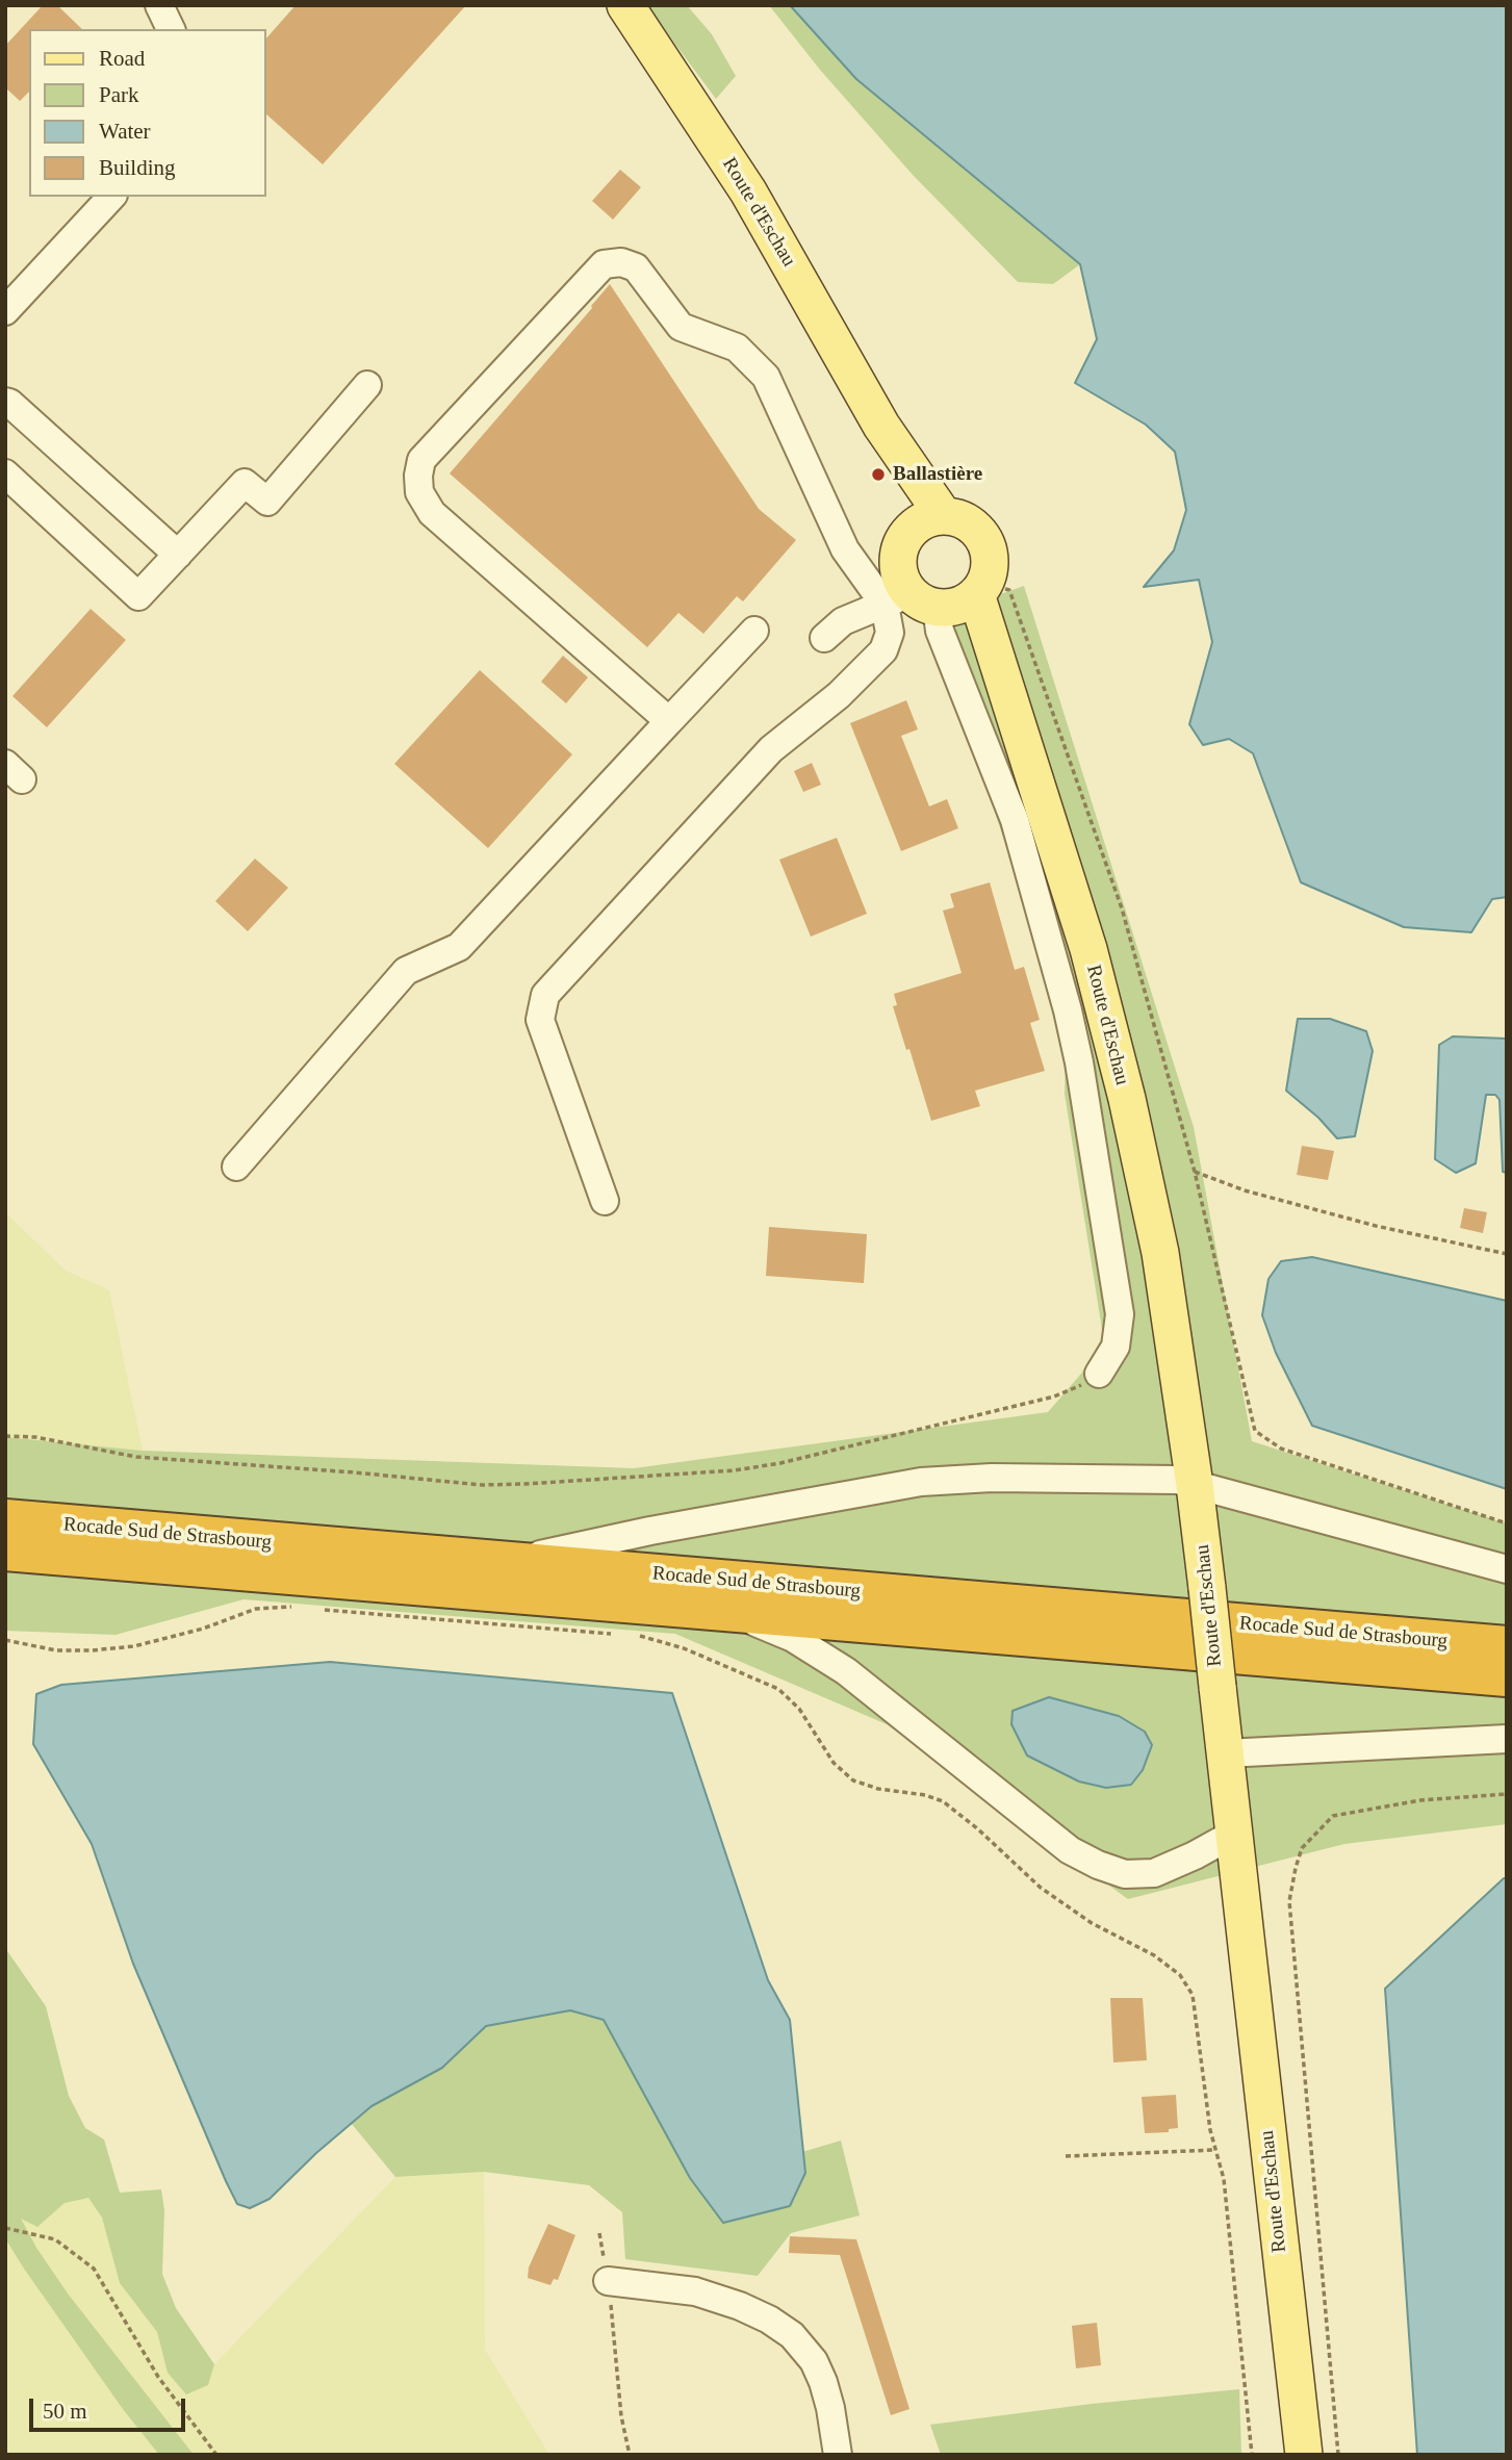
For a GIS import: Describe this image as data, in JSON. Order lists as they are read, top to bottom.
{
  "streets": {
    "highway": ["Rocade Sud de Strasbourg"],
    "main road": ["Route d'Eschau"]
  },
  "places": ["Ballastière"],
  "legend": [
    "Road",
    "Park",
    "Water",
    "Building"
  ],
  "scale_bar": "50 m"
}
